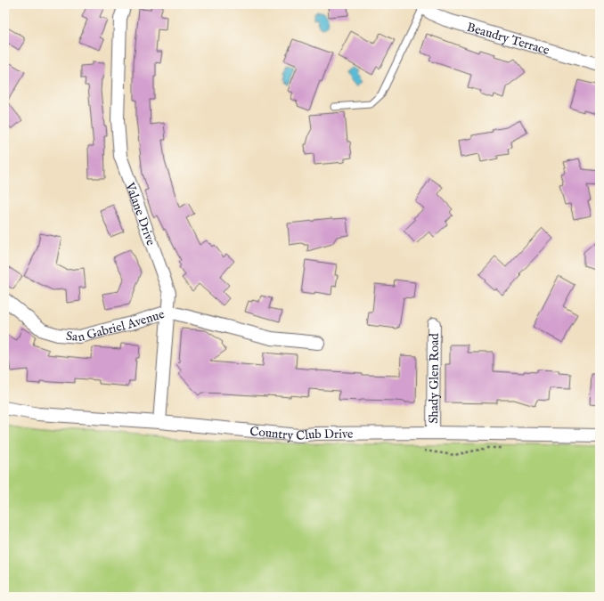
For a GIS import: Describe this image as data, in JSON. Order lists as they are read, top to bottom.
{
  "streets": {
    "street": [
      "Beaudry Terrace",
      "Valane Drive",
      "San Gabriel Avenue",
      "Shady Glen Road",
      "Country Club Drive"
    ]
  },
  "crossings": [
    ["Valane Drive", "San Gabriel Avenue"],
    ["Valane Drive", "Country Club Drive"],
    ["Shady Glen Road", "Country Club Drive"]
  ]
}
